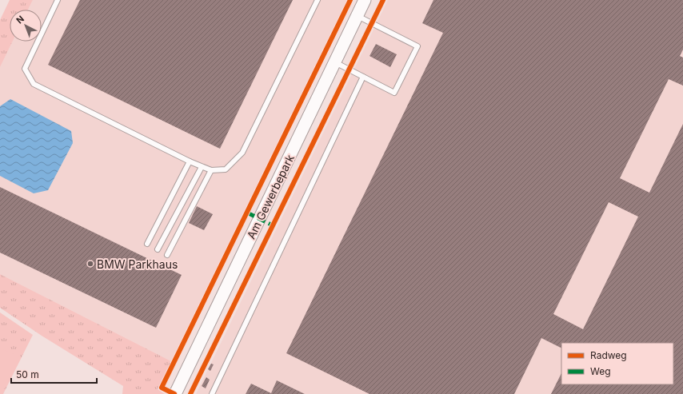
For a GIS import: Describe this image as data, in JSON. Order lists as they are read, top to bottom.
{
  "streets": {
    "street": ["Am Gewerbepark"]
  },
  "places": ["BMW Parkhaus"],
  "legend": ["Radweg", "Weg"],
  "scale_bar": "50 m",
  "north": "top left"
}
